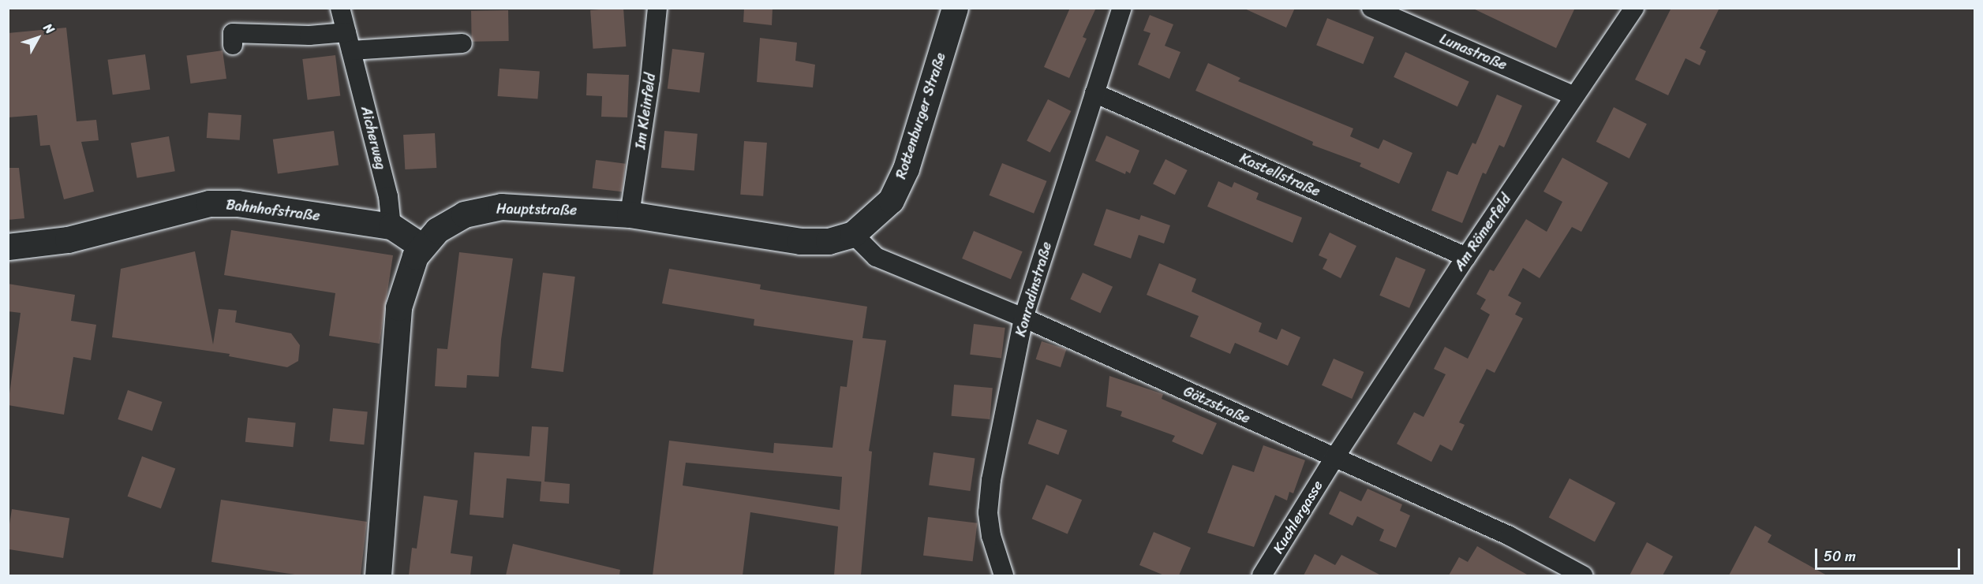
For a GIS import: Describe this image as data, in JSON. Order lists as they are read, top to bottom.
{
  "streets": {
    "street": [
      "Lunastraße",
      "Im Kleinfeld",
      "Rottenburger Straße",
      "Aicherweg",
      "Kastellstraße",
      "Hauptstraße",
      "Bahnhofstraße",
      "Am Römerfeld",
      "Konradinstraße",
      "Götzstraße",
      "Kuchlergasse"
    ]
  },
  "crossings": [
    ["Lunastraße", "Am Römerfeld"],
    ["Im Kleinfeld", "Hauptstraße"],
    ["Rottenburger Straße", "Hauptstraße"],
    ["Rottenburger Straße", "Götzstraße"],
    ["Aicherweg", "Bahnhofstraße"],
    ["Kastellstraße", "Am Römerfeld"],
    ["Kastellstraße", "Konradinstraße"],
    ["Hauptstraße", "Bahnhofstraße"],
    ["Hauptstraße", "Götzstraße"],
    ["Am Römerfeld", "Götzstraße"],
    ["Am Römerfeld", "Kuchlergasse"],
    ["Konradinstraße", "Götzstraße"],
    ["Götzstraße", "Kuchlergasse"]
  ],
  "scale_bar": "50 m",
  "north": "top right"
}
